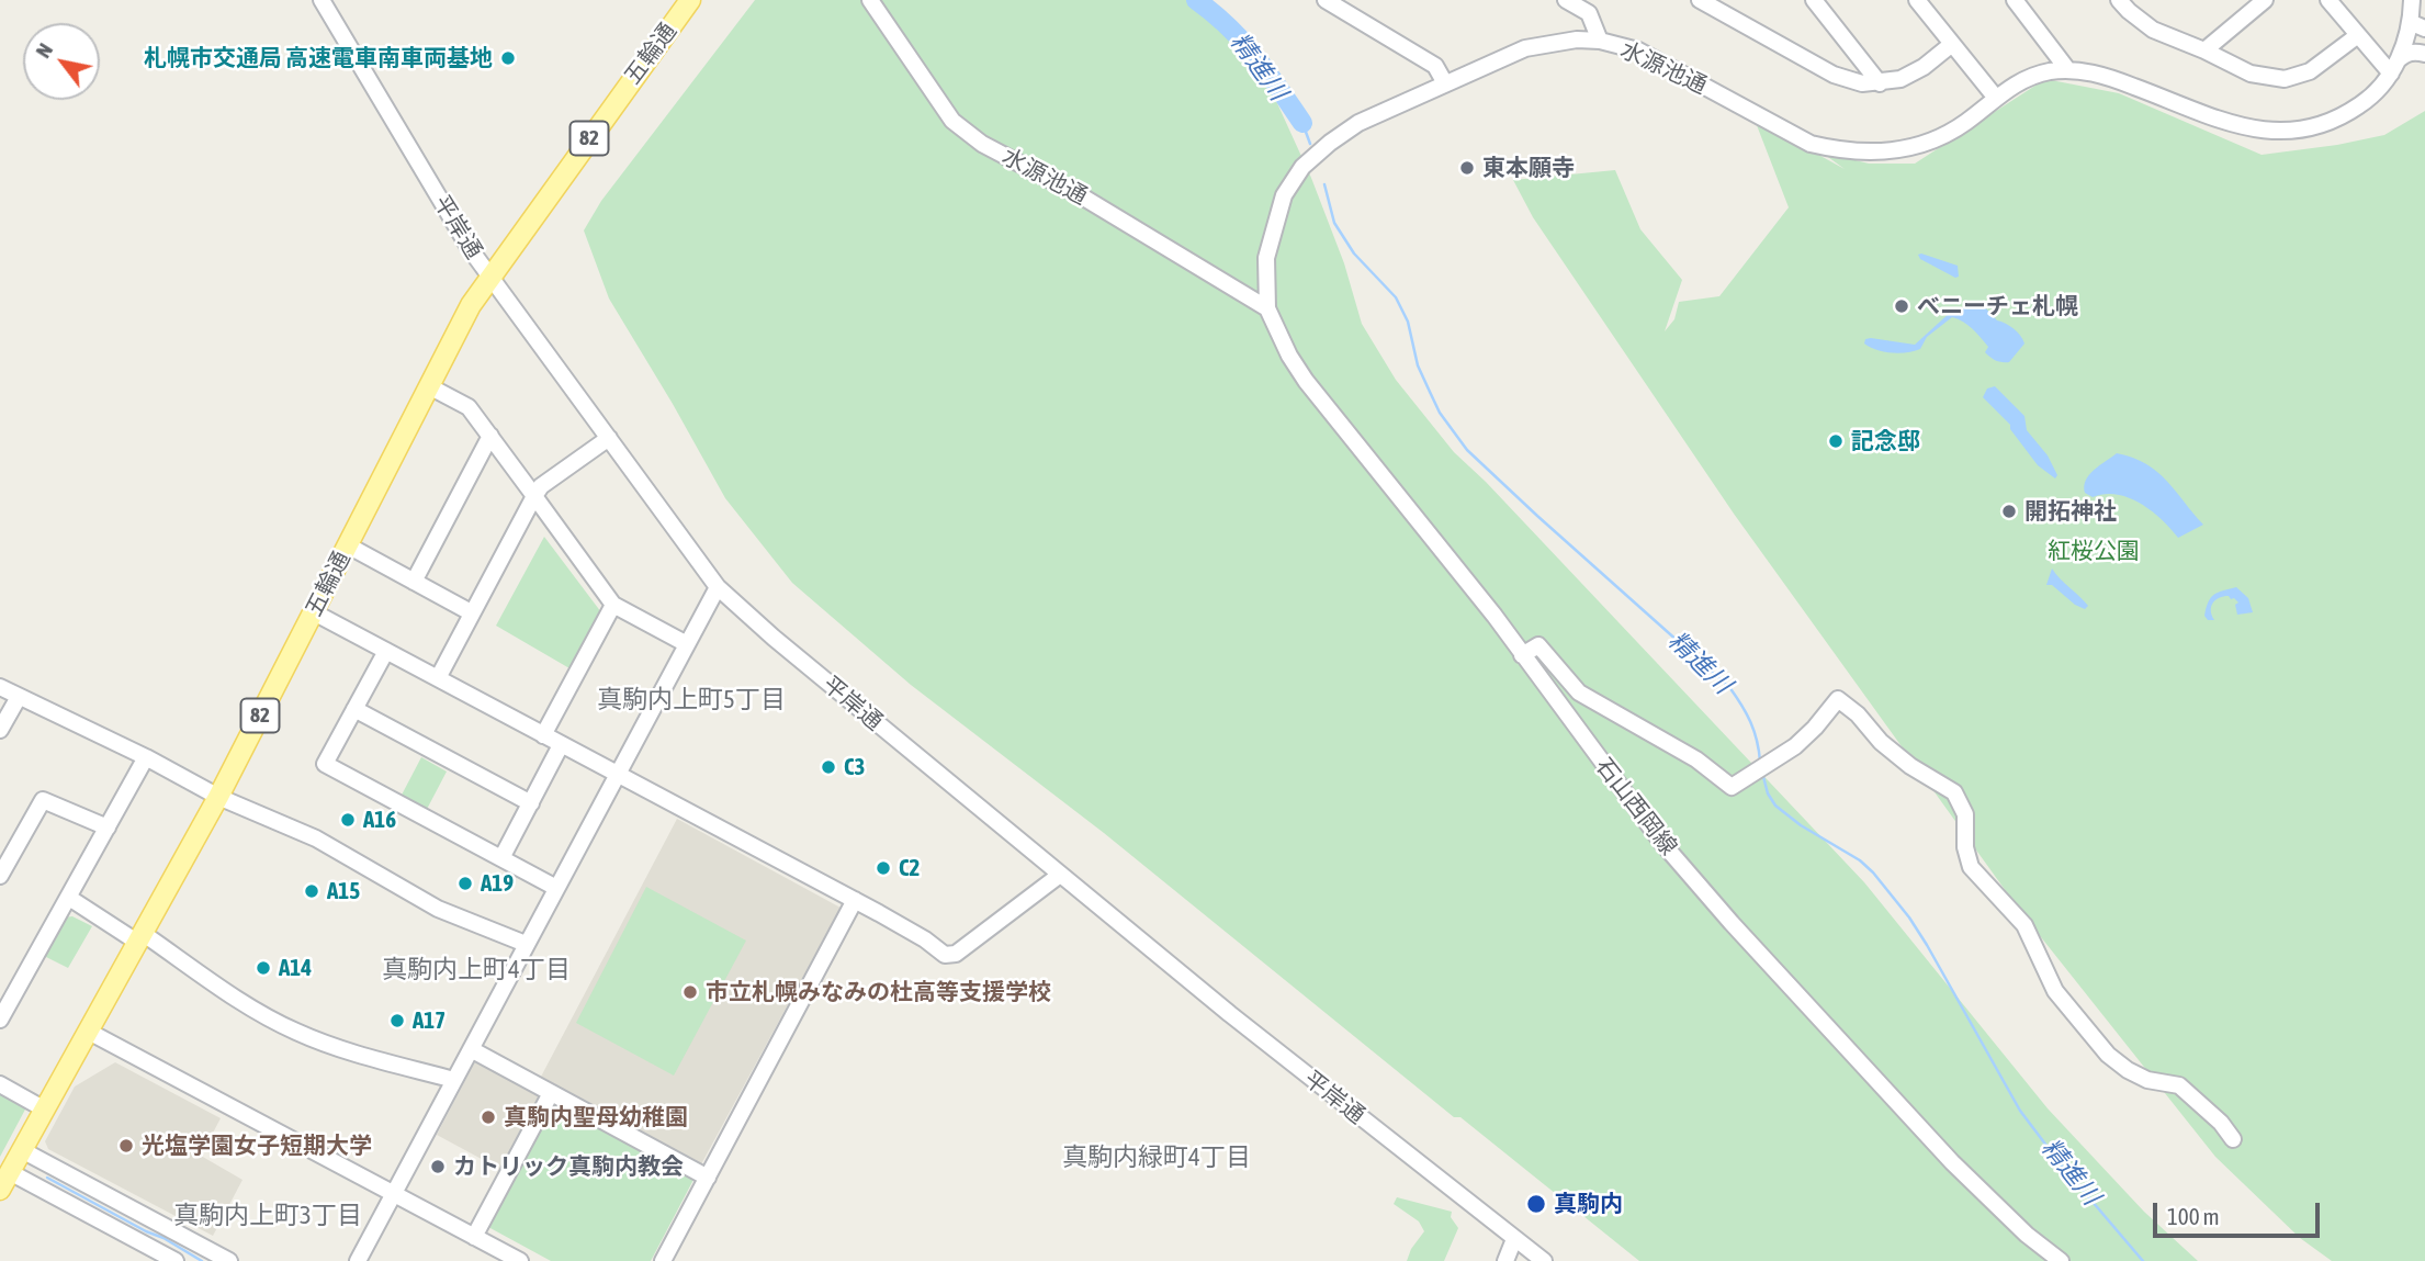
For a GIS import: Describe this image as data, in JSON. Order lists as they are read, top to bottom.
{
  "streets": {
    "main road": ["五輪通", "82"],
    "street": ["水源池通", "平岸通", "石山西岡線"]
  },
  "crossings": [
    ["五輪通", "平岸通"],
    ["水源池通", "石山西岡線"]
  ],
  "districts": [
    "真駒内上町5丁目",
    "真駒内上町4丁目",
    "真駒内緑町4丁目",
    "真駒内上町3丁目"
  ],
  "water": ["精進川"],
  "parks": ["紅桜公園"],
  "places": [
    "札幌市交通局 高速電車南車両基地",
    "東本願寺",
    "べニーチェ札幌",
    "記念邸",
    "開拓神社",
    "C3",
    "A16",
    "C2",
    "A19",
    "A15",
    "A14",
    "市立札幌みなみの杜高等支援学校",
    "A17",
    "真駒内聖母幼稚園",
    "光塩学園女子短期大学",
    "カトリック真駒内教会",
    "真駒内"
  ],
  "scale_bar": "100 m",
  "north": "top left"
}
